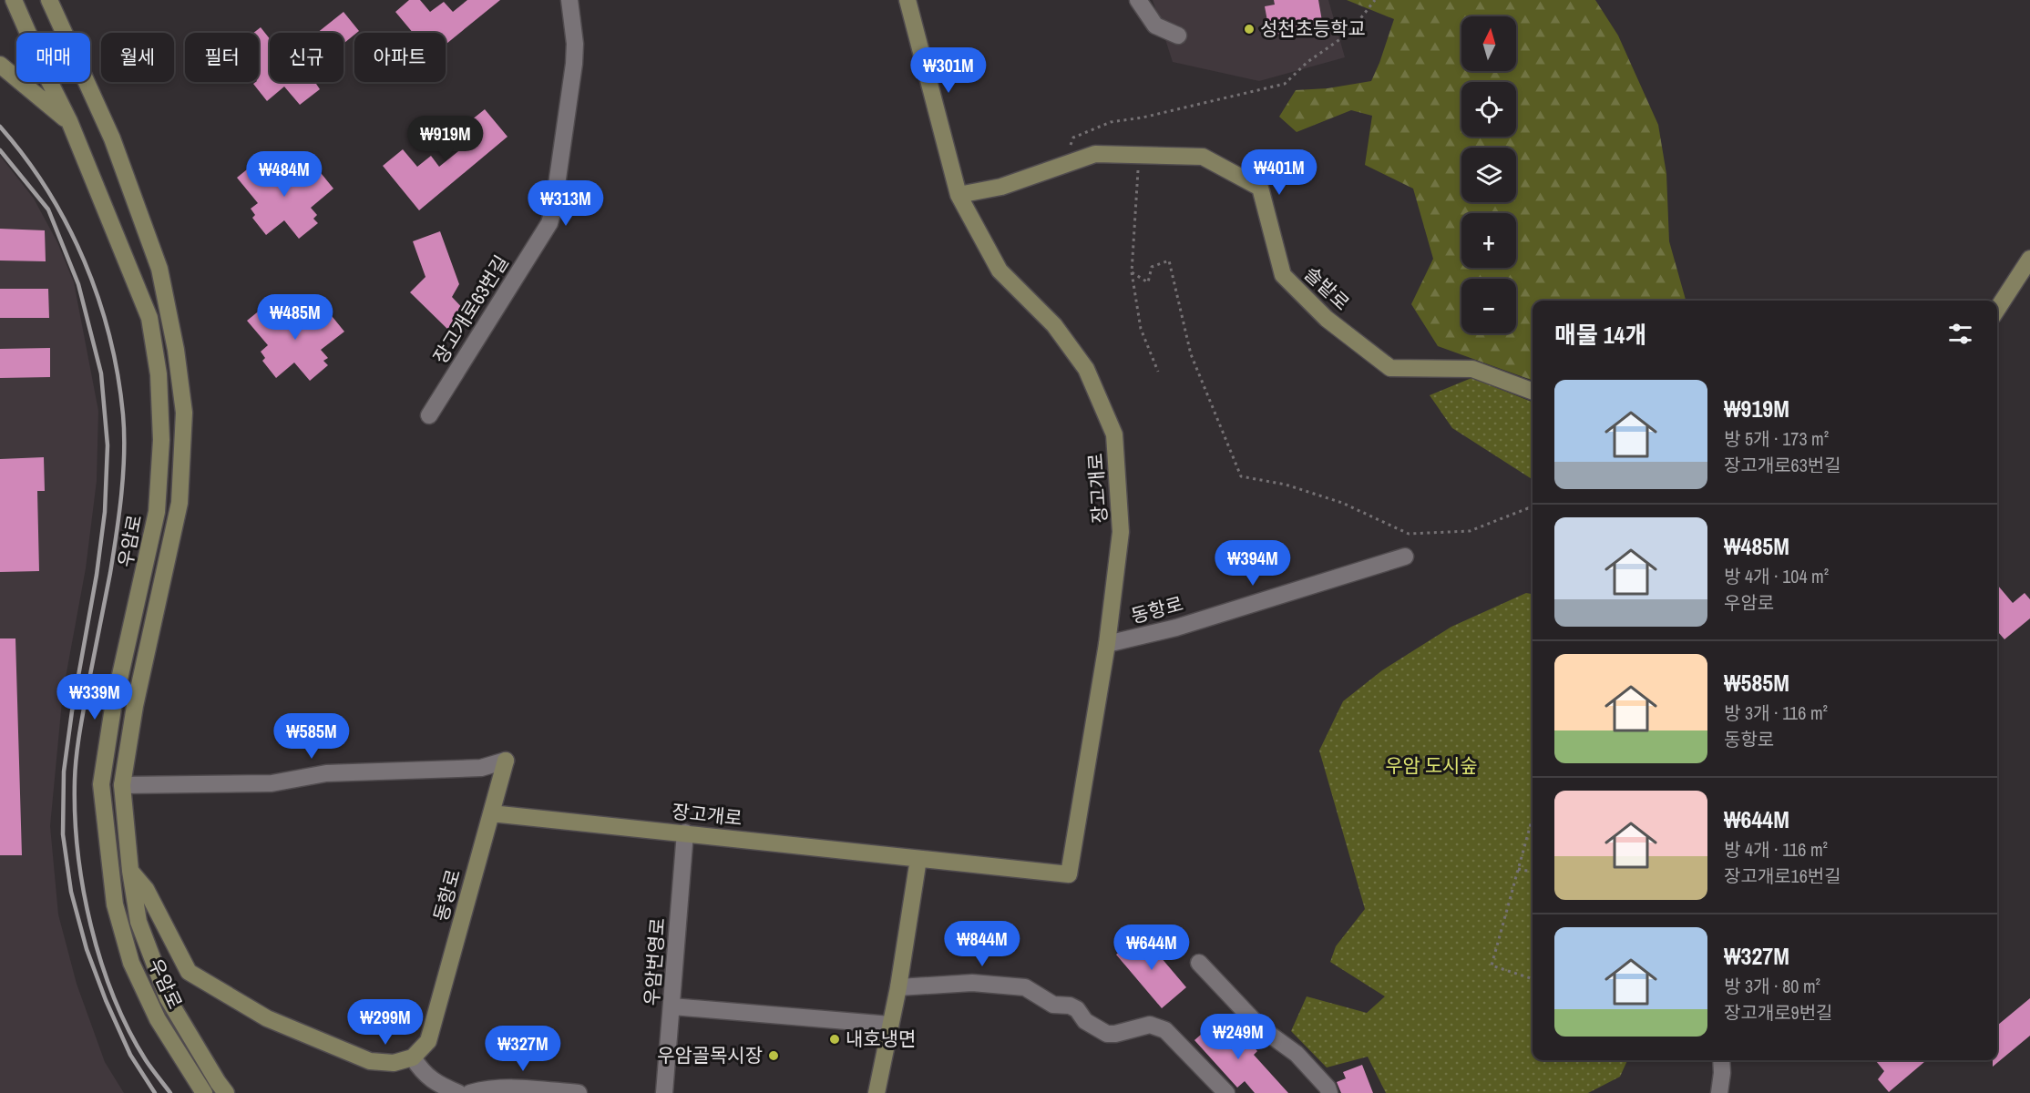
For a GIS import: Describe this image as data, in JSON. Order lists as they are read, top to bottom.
{
  "streets": {
    "street": [
      "솔밭로",
      "장고개로63번길",
      "장고개로",
      "우암로",
      "동항로",
      "우암번영로"
    ]
  },
  "crossings": [
    ["솔밭로", "장고개로"],
    ["장고개로", "동항로"],
    ["장고개로", "우암번영로"],
    ["우암로", "동항로"]
  ],
  "parks": ["우암 도시숲"],
  "places": ["성천초등학교", "내호냉면", "우암골목시장"],
  "north": "top",
  "page": {
    "map_buttons": ["+", "−"],
    "chip": [
      "매매",
      "월세",
      "필터",
      "신규",
      "아파트"
    ],
    "price": [
      "₩301M",
      "₩919M",
      "₩401M",
      "₩484M",
      "₩313M",
      "₩485M",
      "₩394M",
      "₩339M",
      "₩585M",
      "₩844M",
      "₩644M",
      "₩299M",
      "₩249M",
      "₩327M"
    ],
    "heading": "매물 14개",
    "list": [
      {
        "name": "₩919M",
        "note": "방 5개 · 173 m² · 장고개로63번길"
      },
      {
        "name": "₩485M",
        "note": "방 4개 · 104 m² · 우암로"
      },
      {
        "name": "₩585M",
        "note": "방 3개 · 116 m² · 동항로"
      },
      {
        "name": "₩644M",
        "note": "방 4개 · 116 m² · 장고개로16번길"
      },
      {
        "name": "₩327M",
        "note": "방 3개 · 80 m² · 장고개로9번길"
      }
    ]
  }
}
